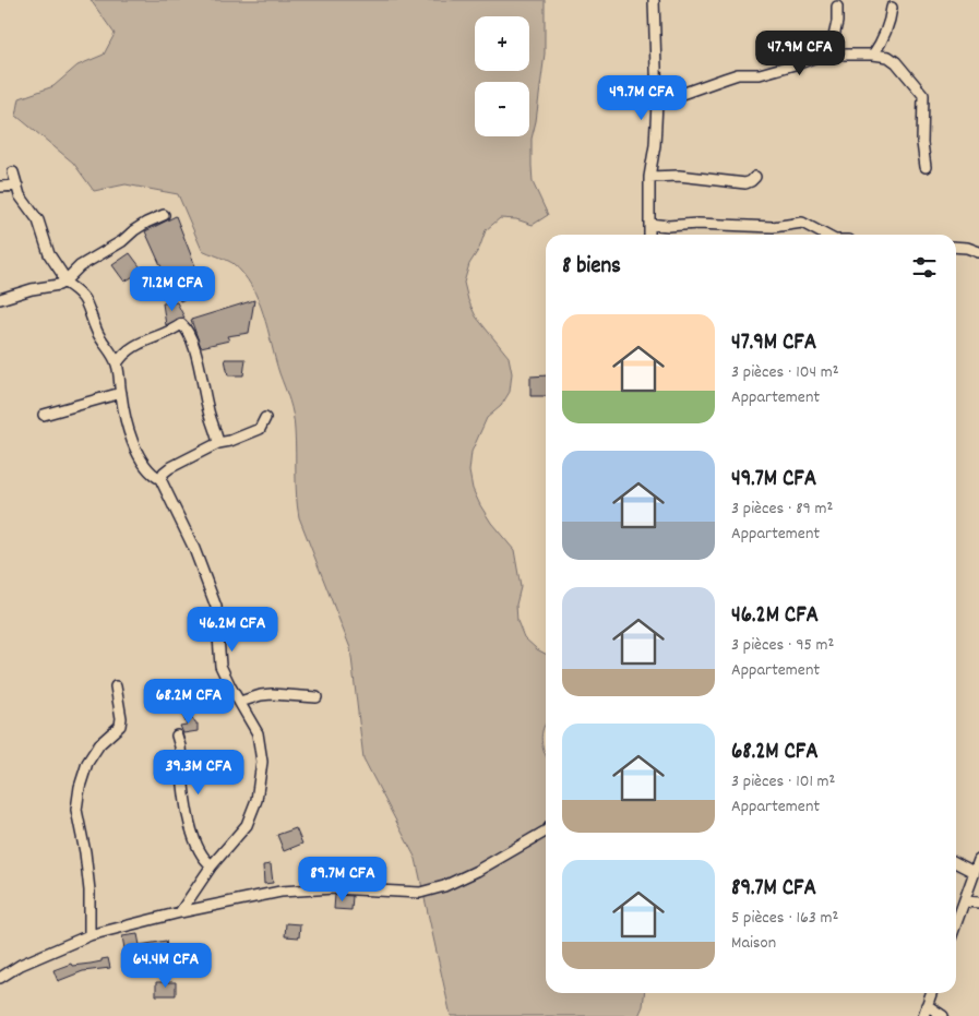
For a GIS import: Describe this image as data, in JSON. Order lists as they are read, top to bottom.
{
  "page": {
    "map_buttons": ["+", "−"],
    "price": [
      "47.9M CFA",
      "49.7M CFA",
      "71.2M CFA",
      "46.2M CFA",
      "68.2M CFA",
      "39.3M CFA",
      "89.7M CFA",
      "64.4M CFA"
    ],
    "heading": "8 biens",
    "list": [
      {
        "name": "47.9M CFA",
        "note": "3 pièces · 104 m² · Appartement"
      },
      {
        "name": "49.7M CFA",
        "note": "3 pièces · 89 m² · Appartement"
      },
      {
        "name": "46.2M CFA",
        "note": "3 pièces · 95 m² · Appartement"
      },
      {
        "name": "68.2M CFA",
        "note": "3 pièces · 101 m² · Appartement"
      },
      {
        "name": "89.7M CFA",
        "note": "5 pièces · 163 m² · Maison"
      }
    ]
  }
}
